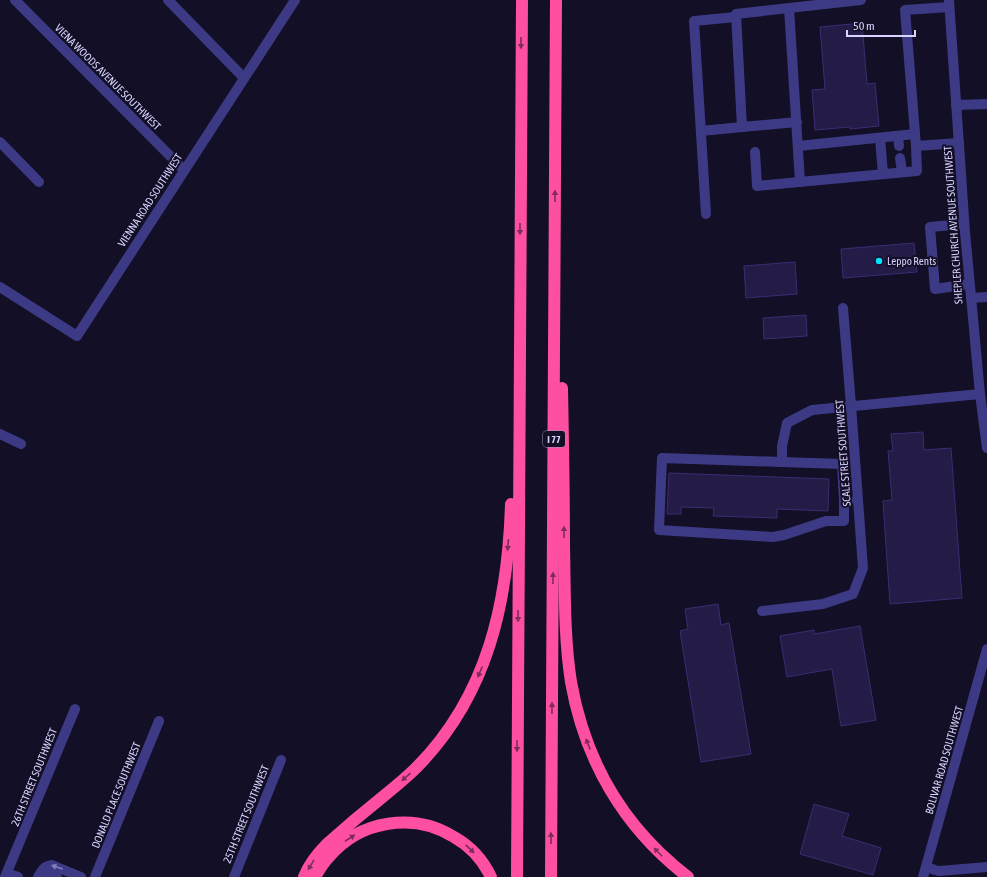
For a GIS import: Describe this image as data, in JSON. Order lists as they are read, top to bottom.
{
  "streets": {
    "highway": ["I 77"],
    "street": [
      "VIENA WOODS AVENUE SOUTHWEST",
      "VIENNA ROAD SOUTHWEST",
      "SHEPLER CHURCH AVENUE SOUTHWEST",
      "SCALE STREET SOUTHWEST",
      "BOLIVAR ROAD SOUTHWEST",
      "26TH STREET SOUTHWEST",
      "DONALD PLACE SOUTHWEST",
      "25TH STREET SOUTHWEST"
    ]
  },
  "crossings": [
    ["VIENA WOODS AVENUE SOUTHWEST", "VIENNA ROAD SOUTHWEST"]
  ],
  "places": ["Leppo Rents"],
  "scale_bar": "50 m"
}
